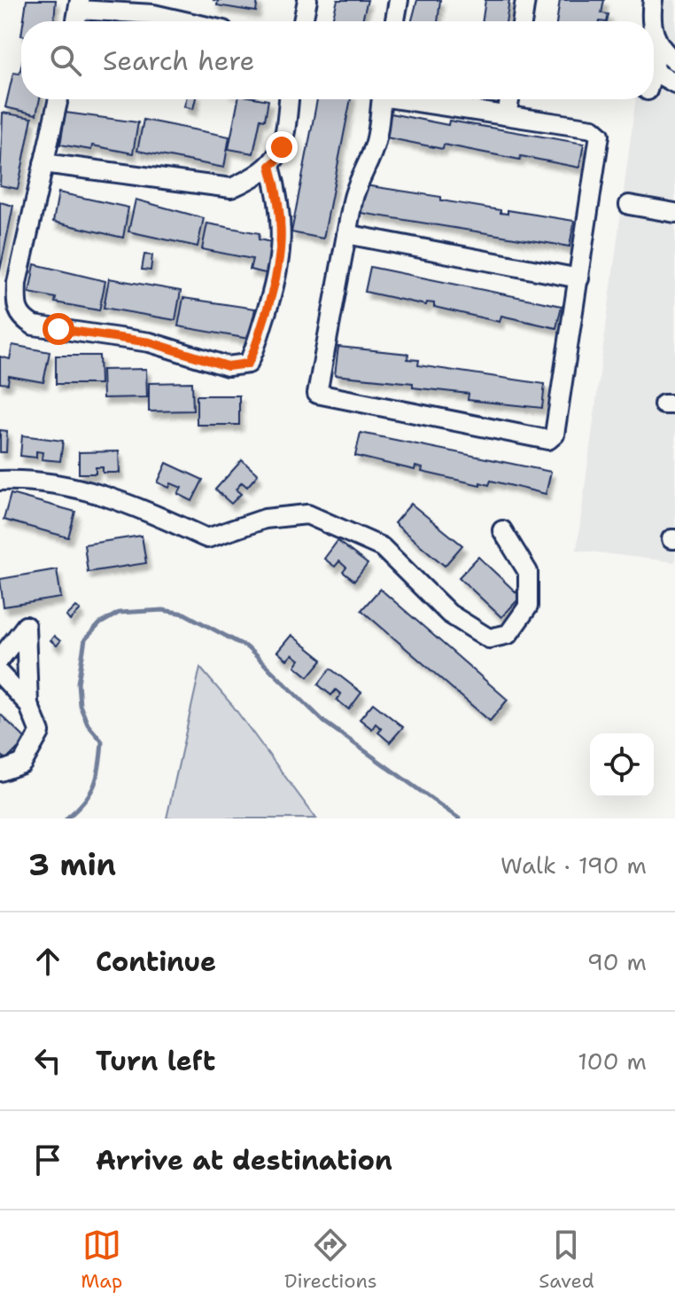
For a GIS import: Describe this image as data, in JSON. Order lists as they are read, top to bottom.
{
  "page": {
    "search": "Search here",
    "heading": ["3 min", "Walk · 190 m"],
    "list": [
      ["Continue", "90 m"],
      ["Turn left", "100 m"],
      "Arrive at destination"
    ],
    "nav": ["Map", "Directions", "Saved"]
  }
}
